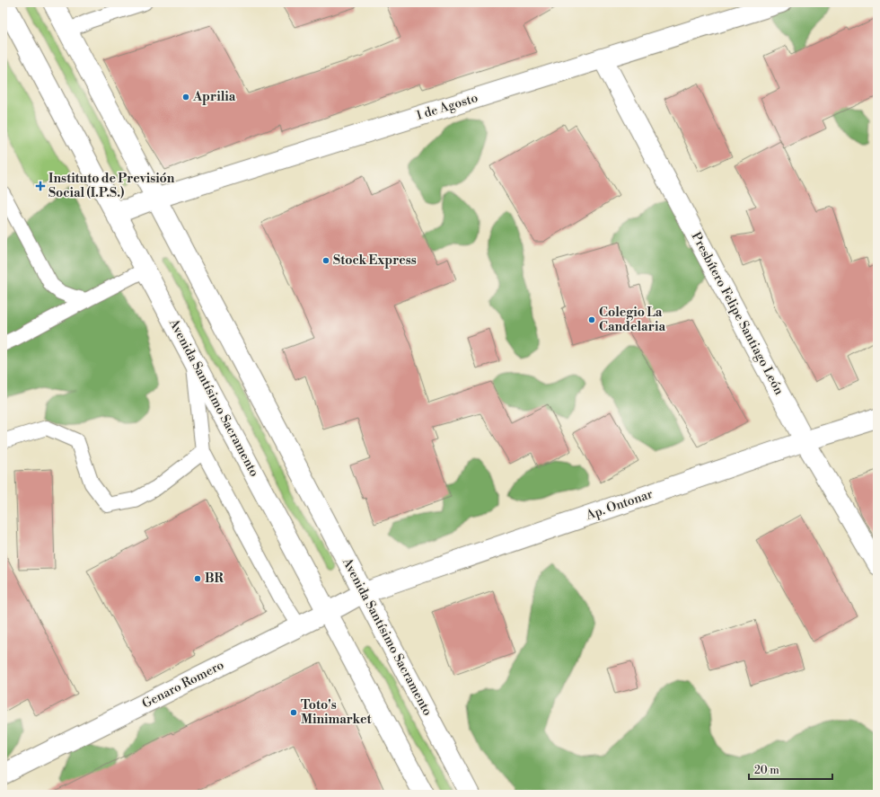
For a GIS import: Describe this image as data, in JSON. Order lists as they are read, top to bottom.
{
  "streets": {
    "street": [
      "1 de Agosto",
      "Presbítero Felipe Santiago León",
      "Avenida Santísimo Sacramento",
      "Ap. Ontonar",
      "Genaro Romero"
    ]
  },
  "crossings": [
    ["1 de Agosto", "Presbítero Felipe Santiago León"],
    ["1 de Agosto", "Avenida Santísimo Sacramento"],
    ["Presbítero Felipe Santiago León", "Ap. Ontonar"],
    ["Avenida Santísimo Sacramento", "Ap. Ontonar"],
    ["Avenida Santísimo Sacramento", "Genaro Romero"],
    ["Ap. Ontonar", "Genaro Romero"]
  ],
  "places": {
    "other": [
      "Aprilia",
      "Stock Express",
      "Colegio La Candelaria",
      "BR",
      "Toto's Minimarket"
    ],
    "health": ["Instituto de Previsión Social (I.P.S.)"]
  },
  "scale_bar": "20 m"
}
